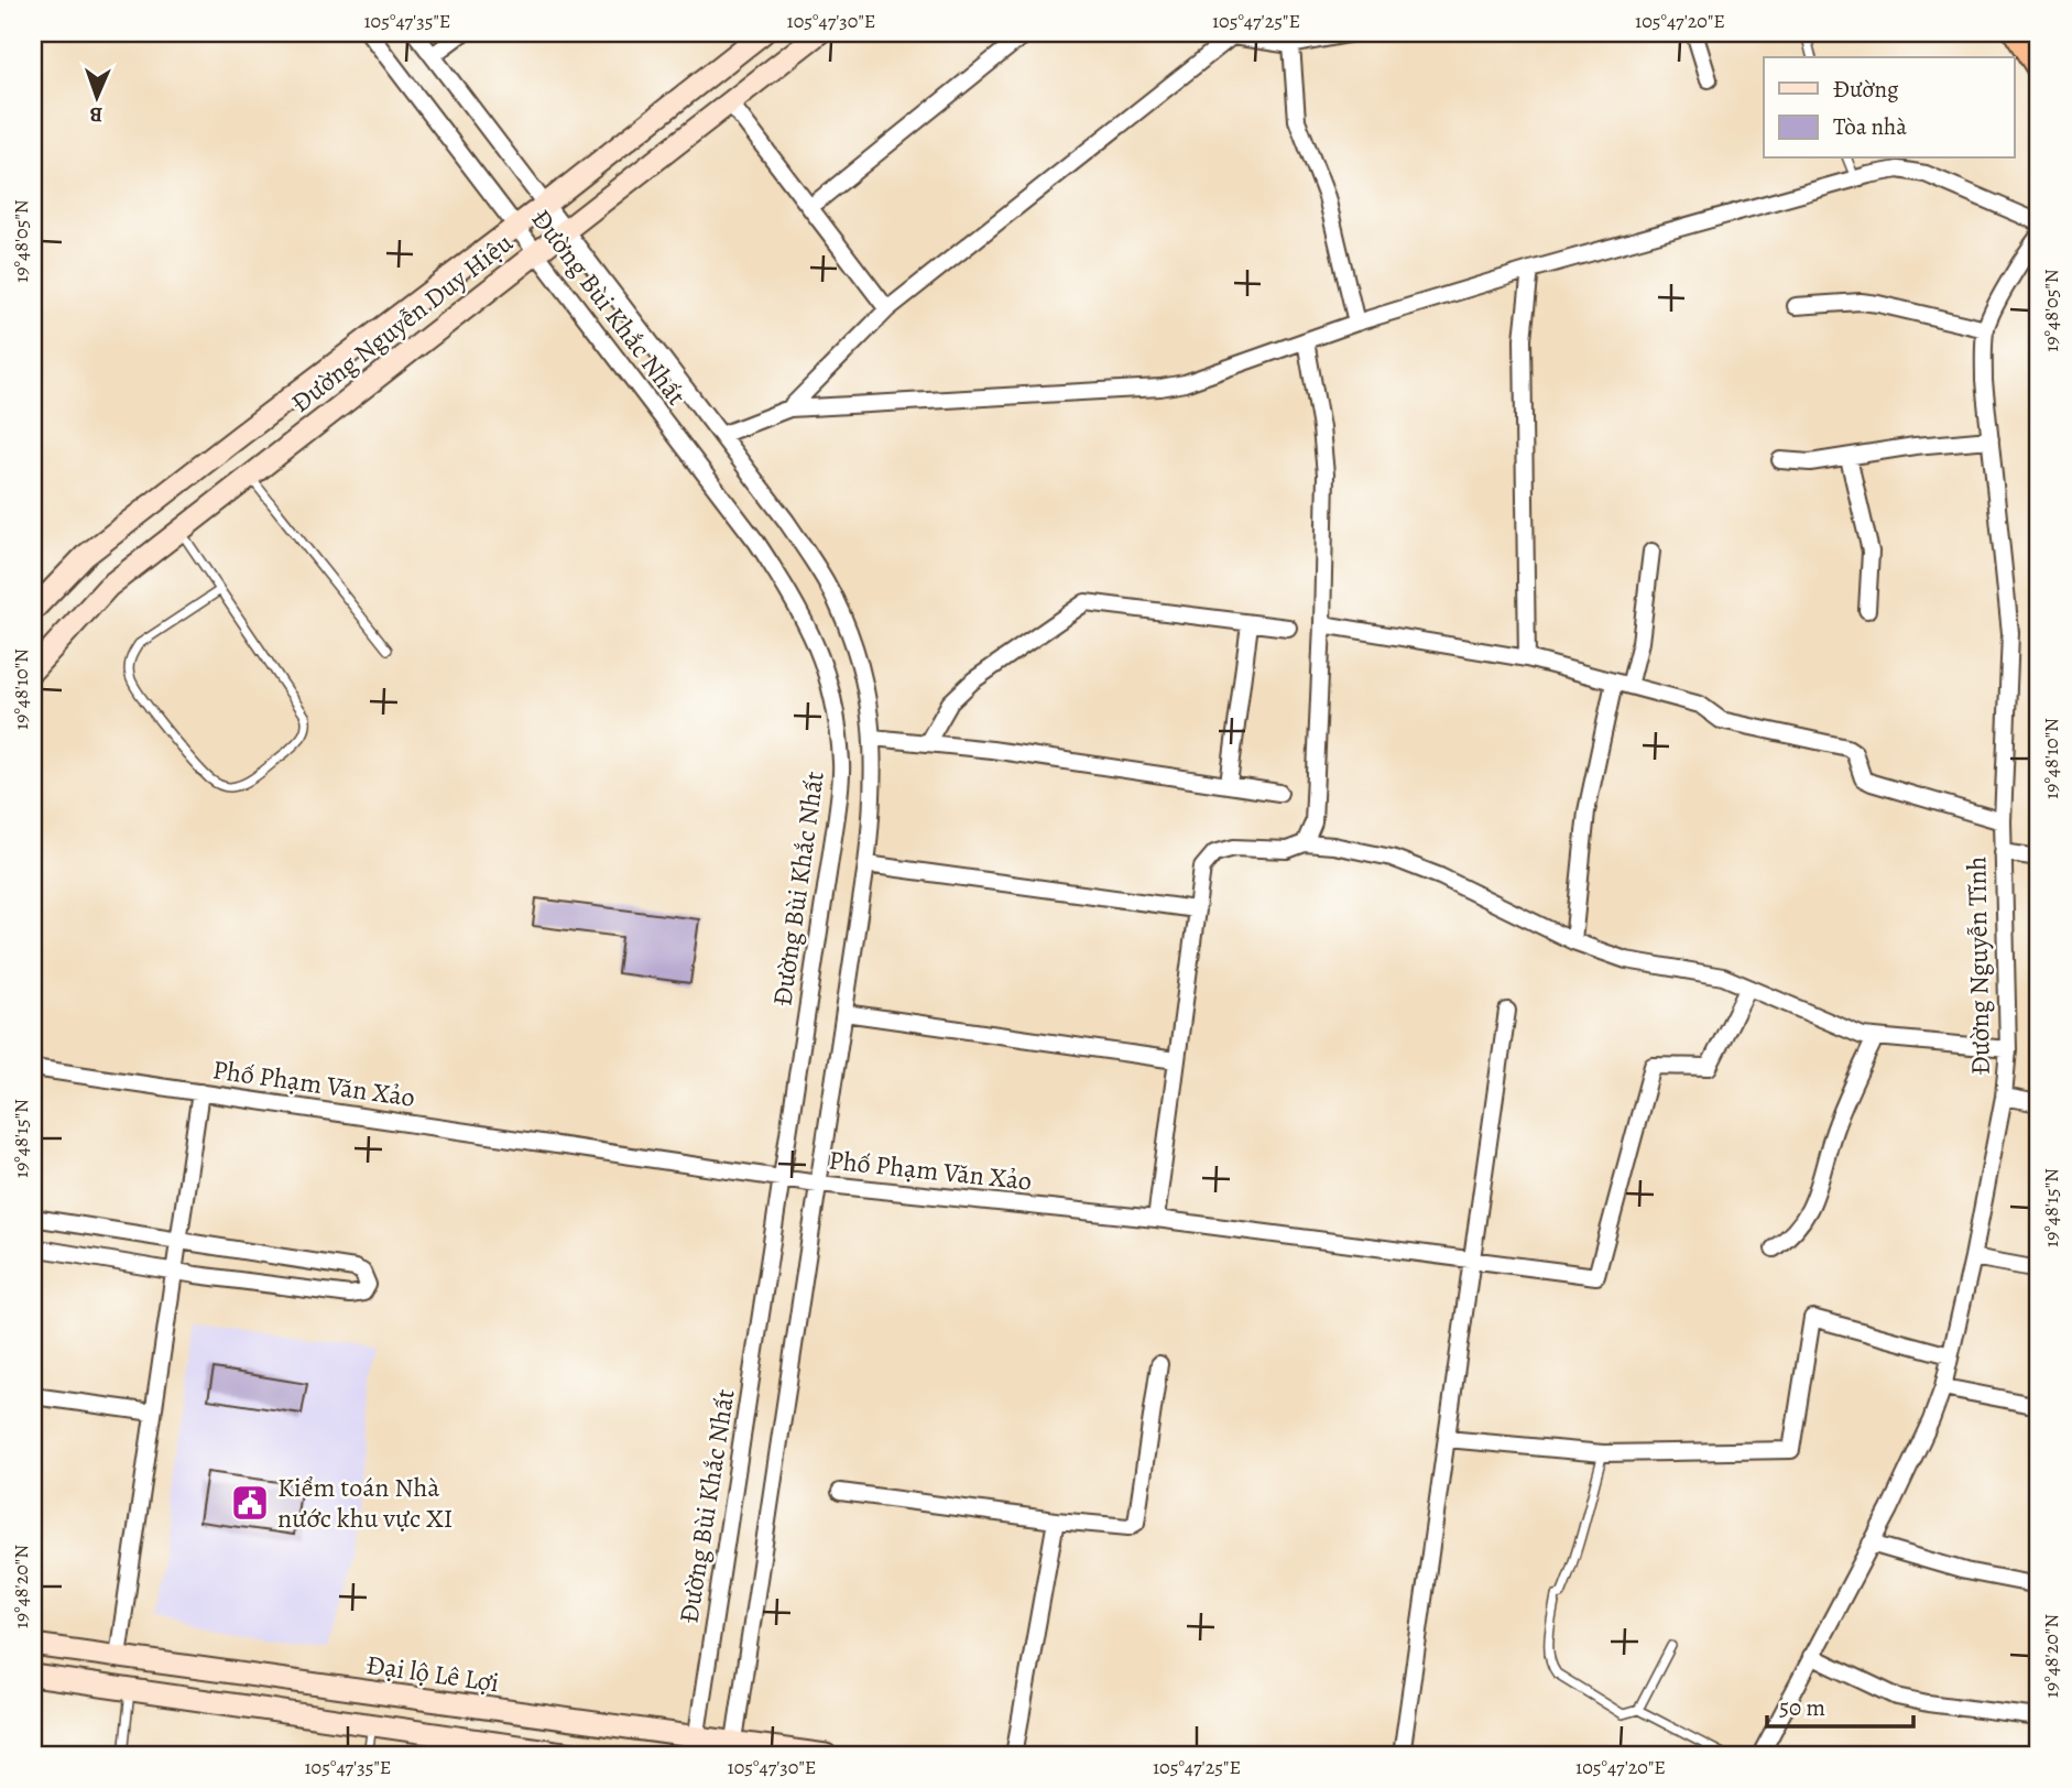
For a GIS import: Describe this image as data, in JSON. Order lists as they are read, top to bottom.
{
  "streets": {
    "street": [
      "Đường Bùi Khắc Nhất",
      "Đường Nguyễn Duy Hiệu",
      "Đường Nguyễn Tĩnh",
      "Phố Phạm Văn Xảo",
      "Đại lộ Lê Lợi"
    ]
  },
  "crossings": [
    ["Đường Bùi Khắc Nhất", "Đường Nguyễn Duy Hiệu"],
    ["Đường Bùi Khắc Nhất", "Phố Phạm Văn Xảo"],
    ["Đường Bùi Khắc Nhất", "Đại lộ Lê Lợi"]
  ],
  "places": {
    "public building": ["Kiểm toán Nhà nước khu vực XI"]
  },
  "legend": ["Đường", "Tòa nhà"],
  "scale_bar": "50 m",
  "north": "bottom",
  "coordinates": [
    "105°47'35\"E",
    "105°47'30\"E",
    "105°47'25\"E",
    "105°47'20\"E",
    "19°48'05\"N",
    "19°48'10\"N",
    "19°48'15\"N",
    "19°48'20\"N"
  ]
}
